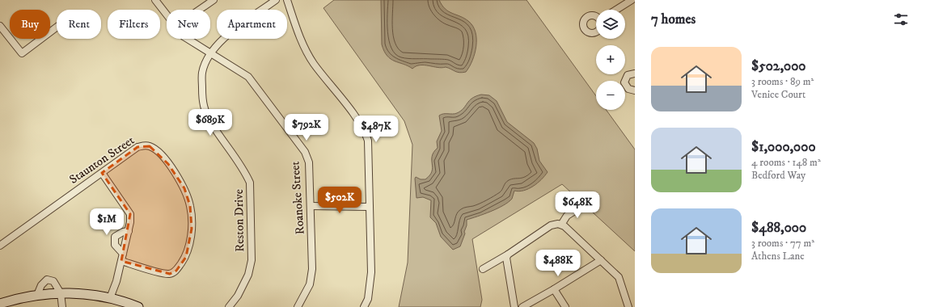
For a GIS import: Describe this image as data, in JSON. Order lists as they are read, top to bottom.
{
  "streets": {
    "street": ["Staunton Street", "Roanoke Street", "Reston Drive"]
  },
  "crossings": [
    ["Roanoke Street", "Reston Drive"]
  ],
  "page": {
    "heading": "7 homes",
    "map_buttons": ["+", "−"],
    "chip": [
      "Buy",
      "Rent",
      "Filters",
      "New",
      "Apartment"
    ],
    "list": [
      {
        "name": "$502,000",
        "note": "3 rooms · 89 m² · Venice Court"
      },
      {
        "name": "$1,000,000",
        "note": "4 rooms · 148 m² · Bedford Way"
      },
      {
        "name": "$488,000",
        "note": "3 rooms · 77 m² · Athens Lane"
      }
    ],
    "price": [
      "$689K",
      "$792K",
      "$487K",
      "$502K",
      "$648K",
      "$1M",
      "$488K"
    ]
  }
}
